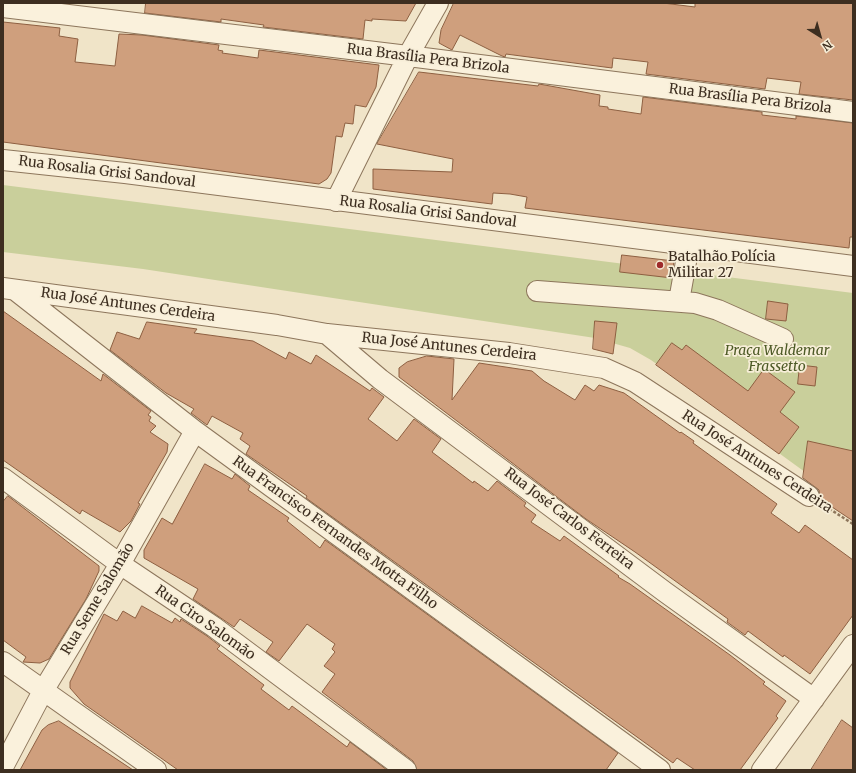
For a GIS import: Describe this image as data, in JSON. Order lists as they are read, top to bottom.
{
  "streets": {
    "street": [
      "Rua Brasília Pera Brizola",
      "Rua Rosalia Grisi Sandoval",
      "Rua José Antunes Cerdeira",
      "Rua José Carlos Ferreira",
      "Rua Francisco Fernandes Motta Filho",
      "Rua Seme Salomão",
      "Rua Ciro Salomão"
    ]
  },
  "crossings": [
    ["Rua José Antunes Cerdeira", "Rua José Carlos Ferreira"],
    ["Rua José Antunes Cerdeira", "Rua Francisco Fernandes Motta Filho"],
    ["Rua Francisco Fernandes Motta Filho", "Rua Seme Salomão"],
    ["Rua Seme Salomão", "Rua Ciro Salomão"]
  ],
  "parks": ["Praça Waldemar Frassetto"],
  "places": ["Batalhão Polícia Militar 27"],
  "north": "bottom right"
}
